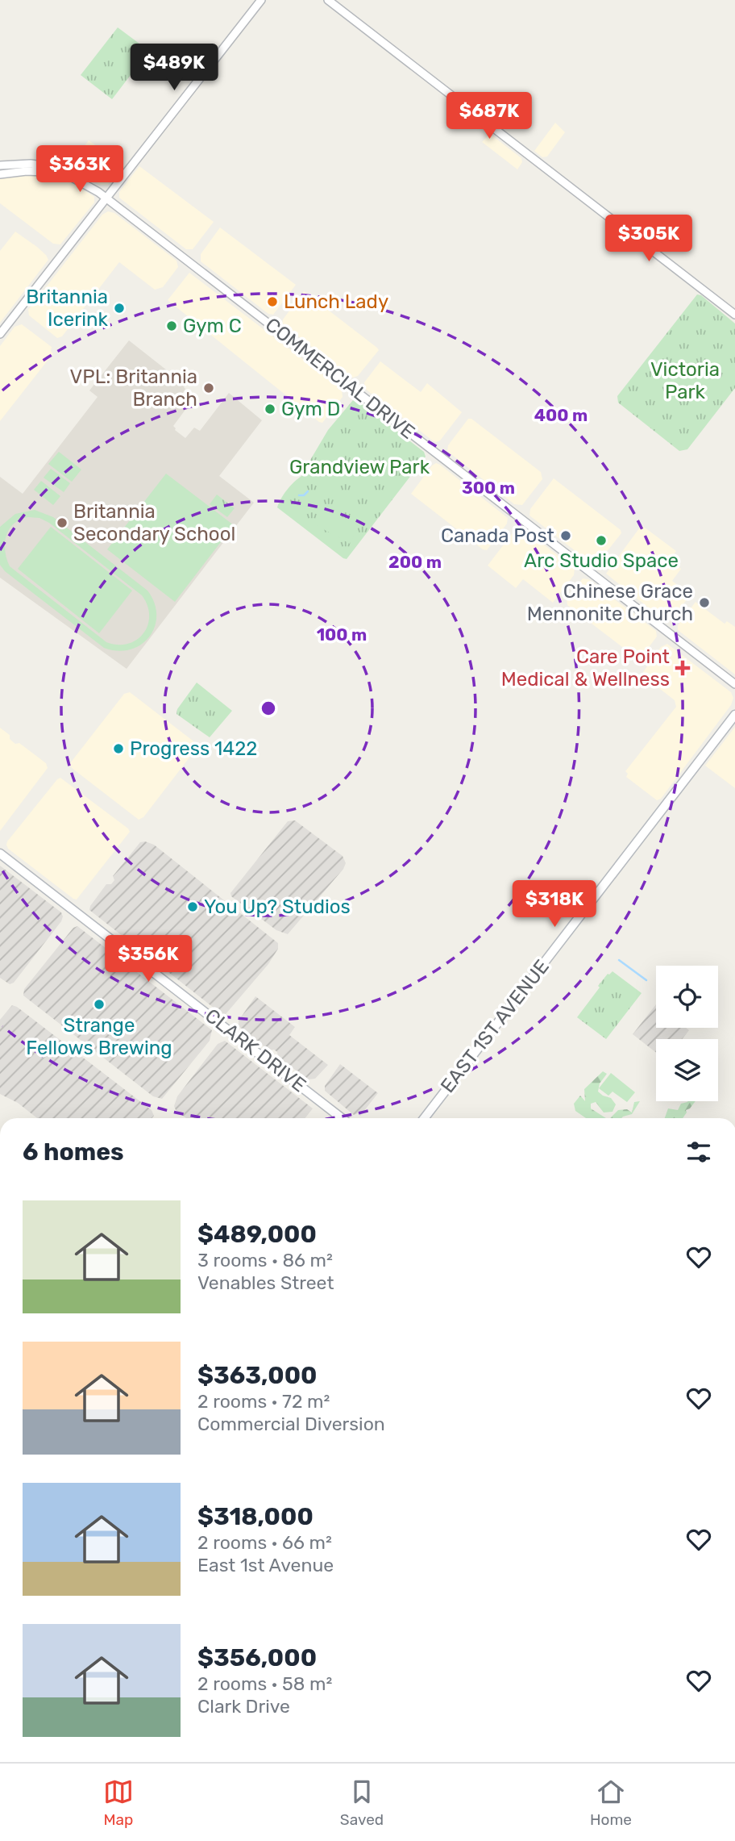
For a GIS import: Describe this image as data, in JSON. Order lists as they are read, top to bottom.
{
  "streets": {
    "main road": ["EAST 1ST AVENUE", "CLARK DRIVE"],
    "street": ["COMMERCIAL DRIVE"]
  },
  "parks": ["Victoria Park", "Grandview Park"],
  "places": {
    "other": [
      "Lunch Lady",
      "Britannia Icerink",
      "Gym C",
      "VPL: Britannia Branch",
      "Gym D",
      "Britannia Secondary School",
      "Canada Post",
      "Arc Studio Space",
      "Chinese Grace Mennonite Church",
      "Progress 1422",
      "You Up? Studios",
      "Strange Fellows Brewing"
    ],
    "health": ["Care Point Medical & Wellness"]
  },
  "page": {
    "price": [
      "$489K",
      "$687K",
      "$363K",
      "$305K",
      "$318K",
      "$356K"
    ],
    "heading": "6 homes",
    "list": [
      {
        "name": "$489,000",
        "note": "3 rooms · 86 m² · Venables Street"
      },
      {
        "name": "$363,000",
        "note": "2 rooms · 72 m² · Commercial Diversion"
      },
      {
        "name": "$318,000",
        "note": "2 rooms · 66 m² · East 1st Avenue"
      },
      {
        "name": "$356,000",
        "note": "2 rooms · 58 m² · Clark Drive"
      }
    ],
    "tabs": ["Map", "Saved", "Home"]
  },
  "rings": [
    "400 m",
    "300 m",
    "200 m",
    "100 m"
  ]
}
